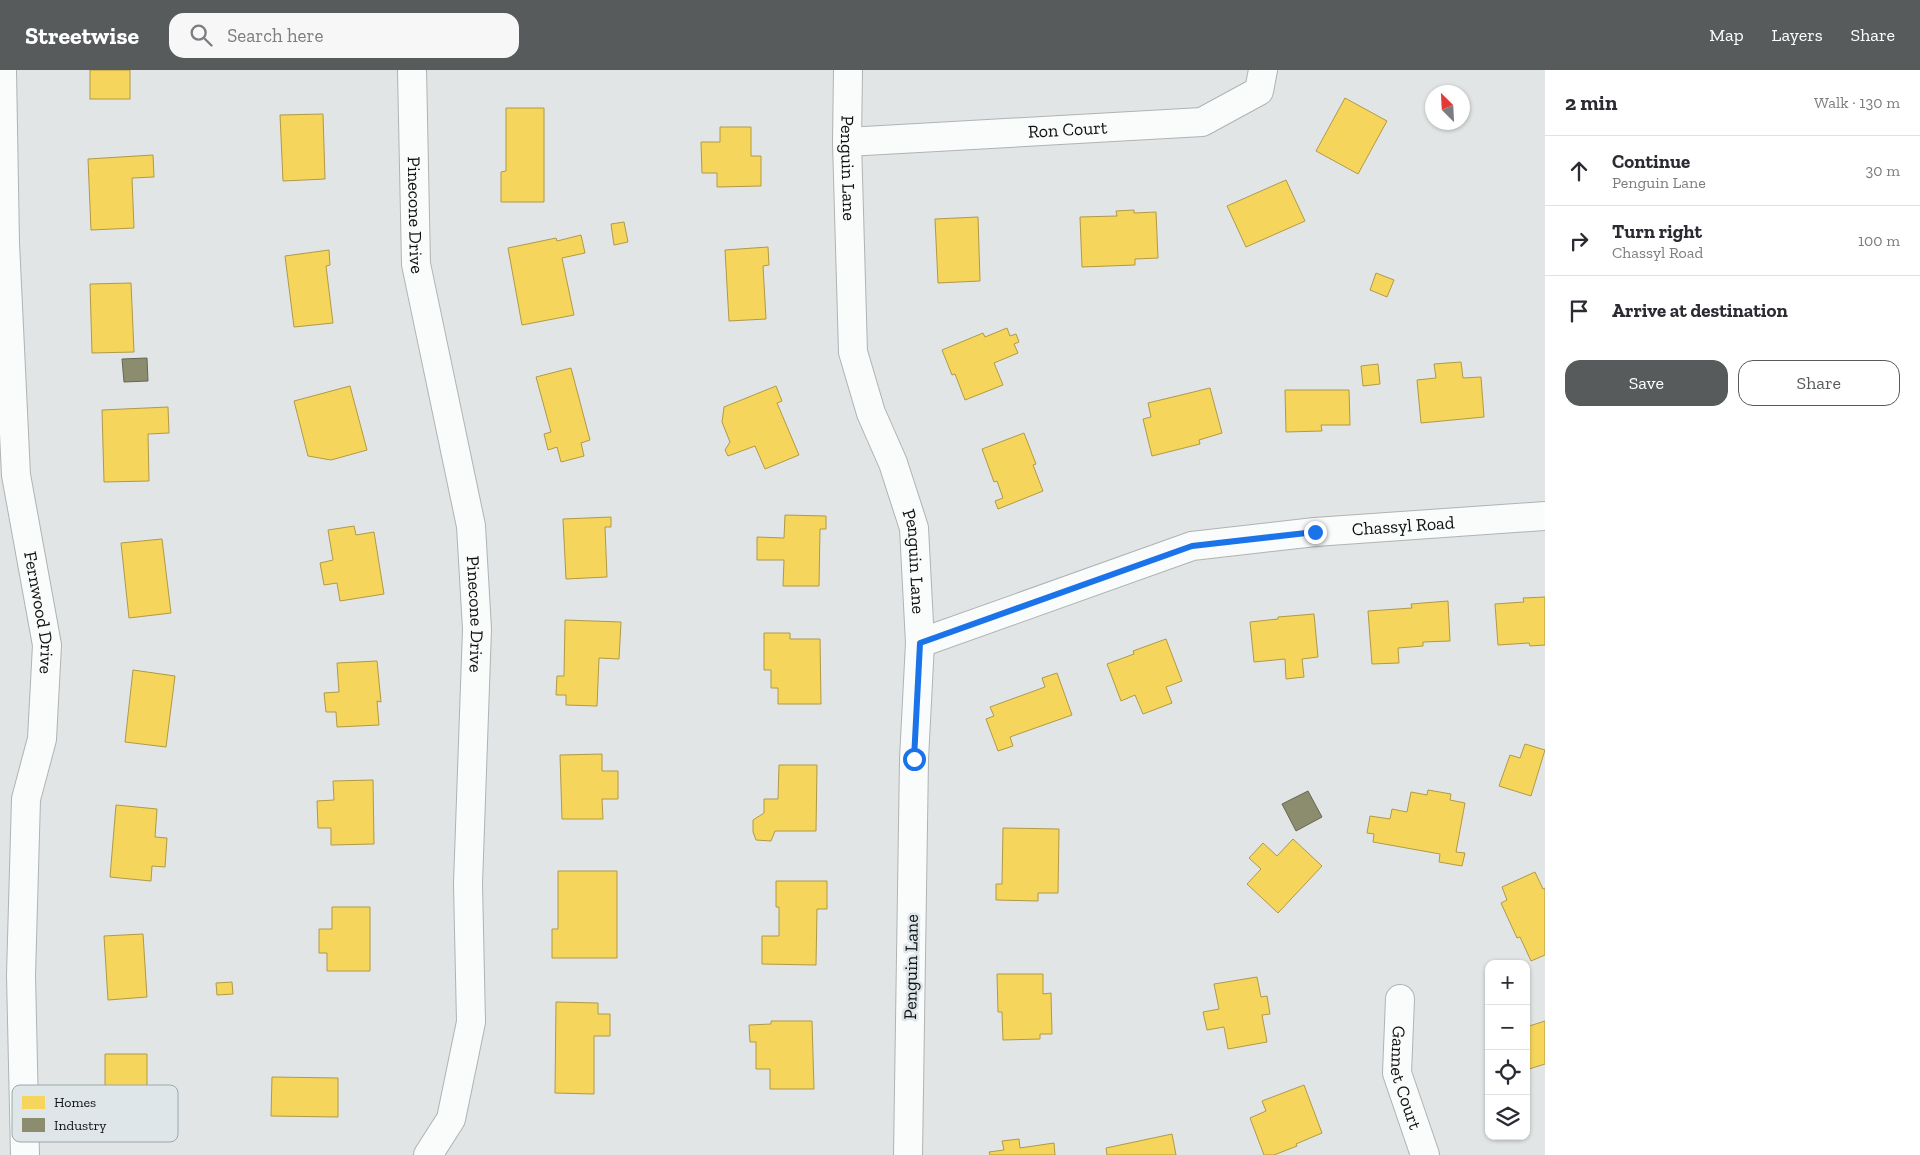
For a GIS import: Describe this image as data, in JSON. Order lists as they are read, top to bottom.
{
  "streets": {
    "street": [
      "Ron Court",
      "Penguin Lane",
      "Pinecone Drive",
      "Chassyl Road",
      "Fernwood Drive",
      "Gannet Court"
    ]
  },
  "crossings": [
    ["Ron Court", "Penguin Lane"],
    ["Penguin Lane", "Chassyl Road"]
  ],
  "legend": ["Homes", "Industry"],
  "north": "top left",
  "page": {
    "header": "Streetwise",
    "search": "Search here",
    "nav": ["Map", "Layers", "Share"],
    "heading": ["2 min", "Walk · 130 m"],
    "list": [
      ["Continue", "Penguin Lane", "30 m"],
      ["Turn right", "Chassyl Road", "100 m"],
      "Arrive at destination"
    ],
    "buttons": ["Save", "Share"],
    "map_buttons": ["+", "−"]
  }
}
